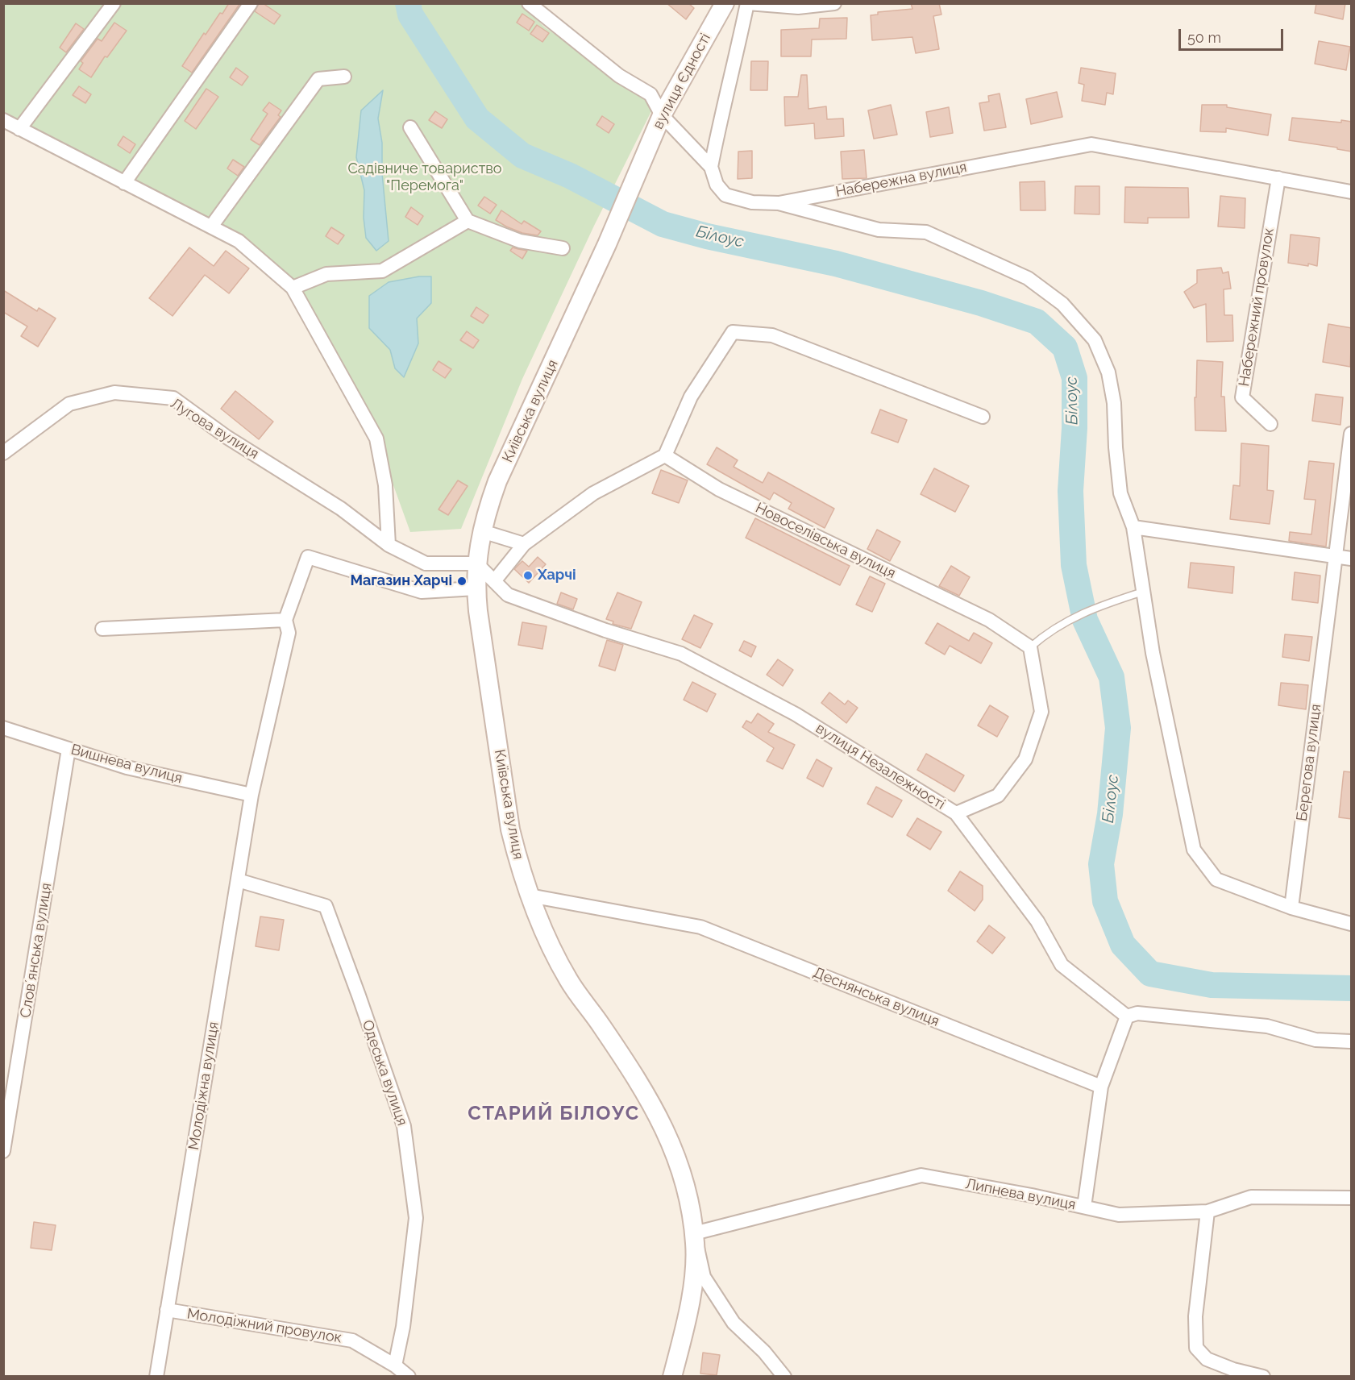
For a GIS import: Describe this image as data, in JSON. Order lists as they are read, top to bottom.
{
  "streets": {
    "main road": ["вулиця Єдності", "Київська вулиця"],
    "street": [
      "Набережна вулиця",
      "Набережний провулок",
      "Лугова вулиця",
      "Новоселівська вулиця",
      "Берегова вулиця",
      "Вишнева вулиця",
      "вулиця Незалежності",
      "Словʼянська вулиця",
      "Деснянська вулиця",
      "Одеська вулиця",
      "Молодіжна вулиця",
      "Липнева вулиця",
      "Молодіжний провулок"
    ]
  },
  "crossings": [
    ["вулиця Єдності", "Набережна вулиця"],
    ["вулиця Єдності", "Київська вулиця"],
    ["Набережна вулиця", "Набережний провулок"],
    ["Київська вулиця", "Лугова вулиця"],
    ["Київська вулиця", "вулиця Незалежності"],
    ["Київська вулиця", "Деснянська вулиця"],
    ["Київська вулиця", "Липнева вулиця"],
    ["Лугова вулиця", "вулиця Незалежності"],
    ["Вишнева вулиця", "Словʼянська вулиця"],
    ["Вишнева вулиця", "Молодіжна вулиця"],
    ["Одеська вулиця", "Молодіжна вулиця"],
    ["Одеська вулиця", "Молодіжний провулок"],
    ["Молодіжна вулиця", "Молодіжний провулок"]
  ],
  "districts": ["СТАРИЙ БІЛОУС"],
  "water": ["Білоус"],
  "parks": ["Садівниче товариство \"Перемога\""],
  "places": ["Харчі", "Магазин Харчі"],
  "scale_bar": "50 m"
}
